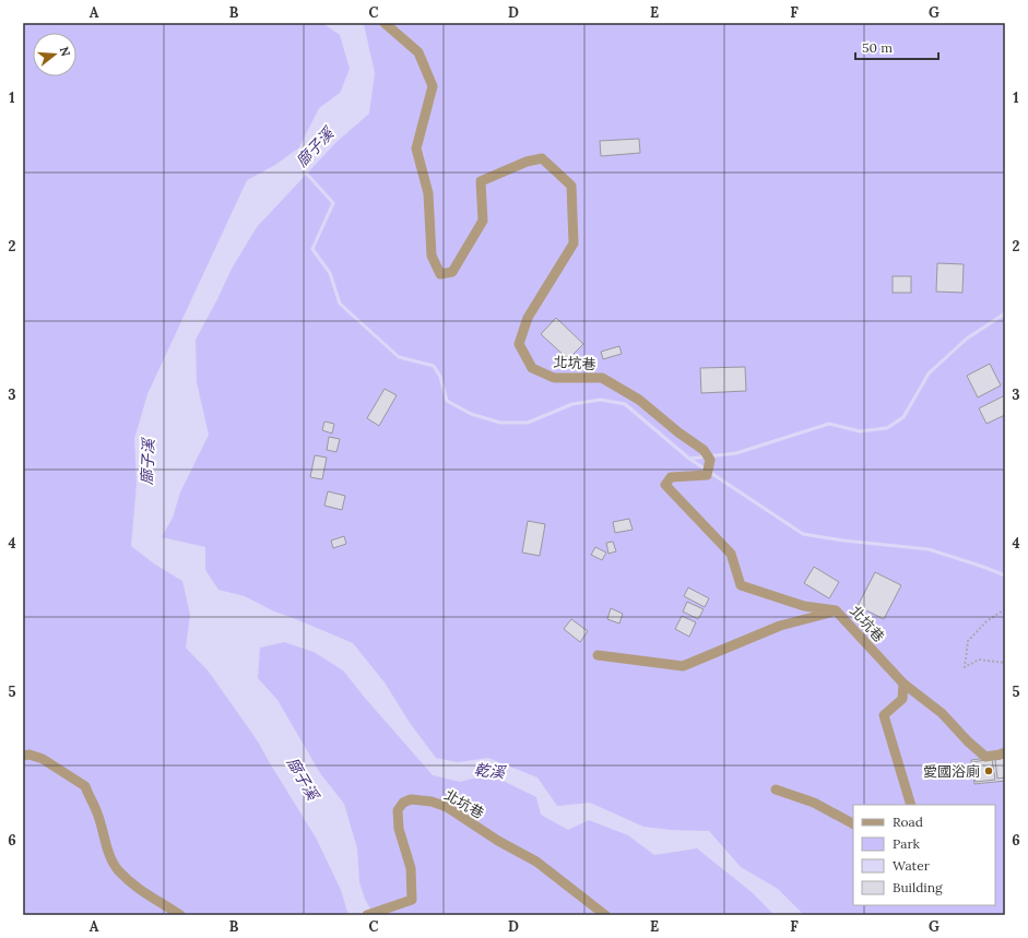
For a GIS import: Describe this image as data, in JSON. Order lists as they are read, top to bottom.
{
  "streets": {
    "street": ["北坑巷"]
  },
  "water": ["廍子溪", "乾溪"],
  "places": ["愛國浴廁"],
  "legend": [
    "Road",
    "Park",
    "Water",
    "Building"
  ],
  "scale_bar": "50 m",
  "north": "right",
  "grid": {
    "columns": [
      "A",
      "B",
      "C",
      "D",
      "E",
      "F",
      "G"
    ],
    "rows": [
      "1",
      "2",
      "3",
      "4",
      "5",
      "6"
    ]
  }
}
